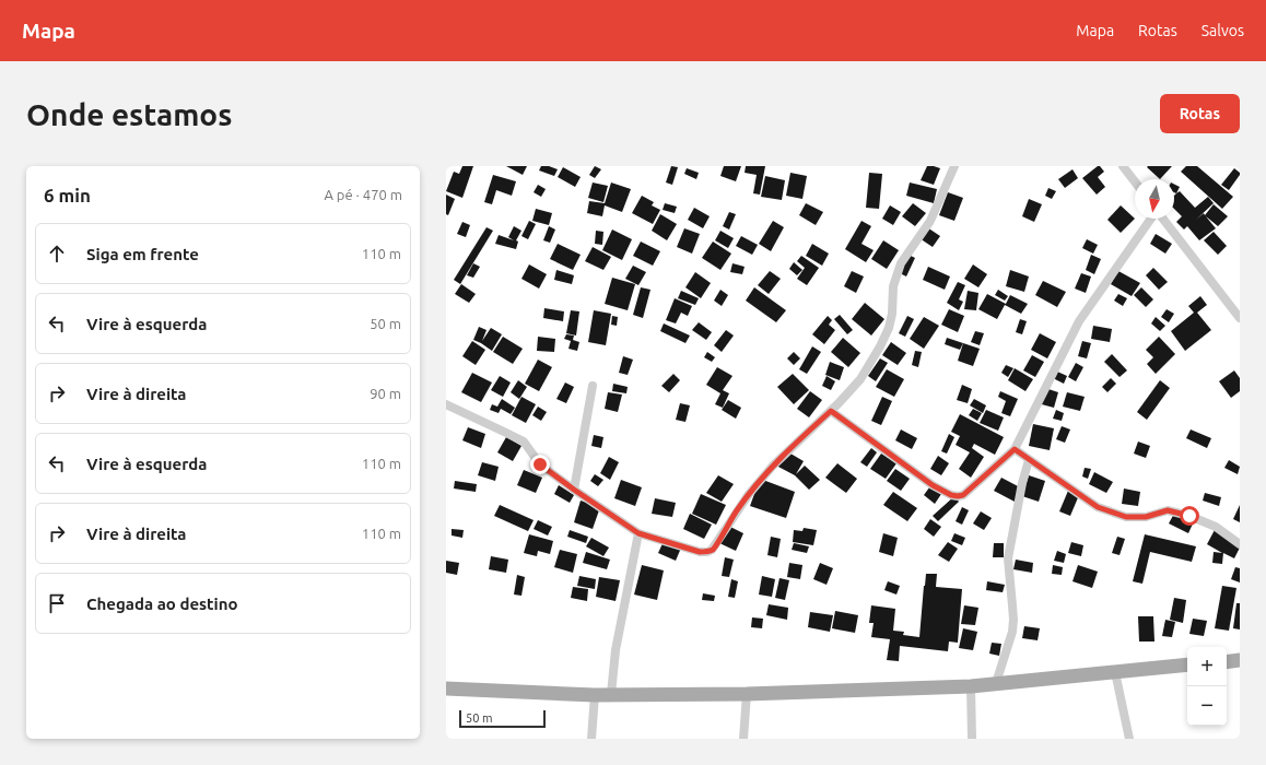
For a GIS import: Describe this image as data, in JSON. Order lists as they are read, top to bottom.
{
  "scale_bar": "50 m",
  "north": "bottom",
  "page": {
    "header": "Mapa",
    "nav": ["Mapa", "Rotas", "Salvos"],
    "buttons": "Rotas",
    "title": "Onde estamos",
    "heading": ["6 min", "A pé · 470 m"],
    "list": [
      ["Siga em frente", "110 m"],
      ["Vire à esquerda", "50 m"],
      ["Vire à direita", "90 m"],
      ["Vire à esquerda", "110 m"],
      ["Vire à direita", "110 m"],
      "Chegada ao destino"
    ],
    "map_buttons": ["+", "−"],
    "scale": "50 m"
  }
}
